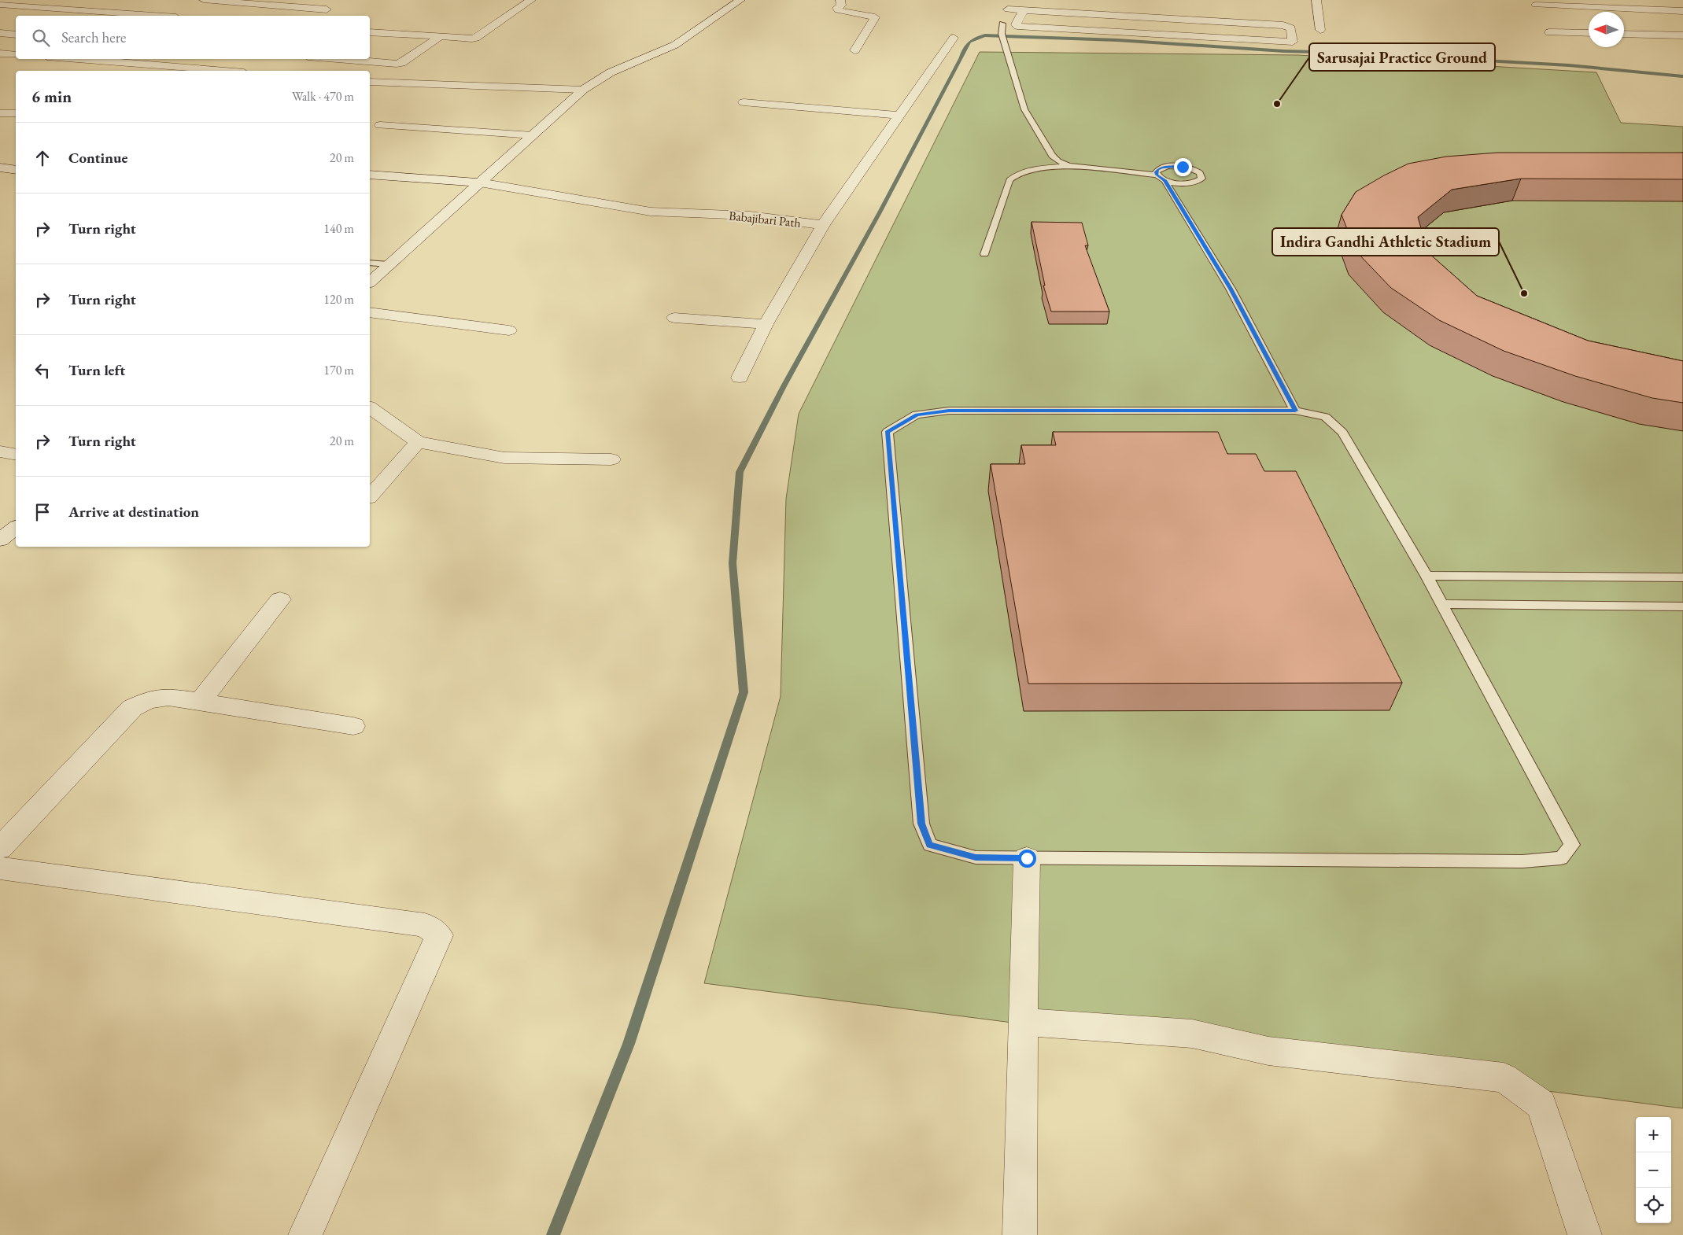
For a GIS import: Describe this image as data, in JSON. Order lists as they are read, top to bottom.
{
  "streets": {
    "street": ["Babajibari Path"]
  },
  "places": ["Sarusajai Practice Ground", "Indira Gandhi Athletic Stadium"],
  "north": "left",
  "page": {
    "search": "Search here",
    "heading": ["6 min", "Walk · 470 m"],
    "list": [
      ["Continue", "20 m"],
      ["Turn right", "140 m"],
      ["Turn right", "120 m"],
      ["Turn left", "170 m"],
      ["Turn right", "20 m"],
      "Arrive at destination"
    ],
    "map_buttons": ["+", "−"]
  }
}
